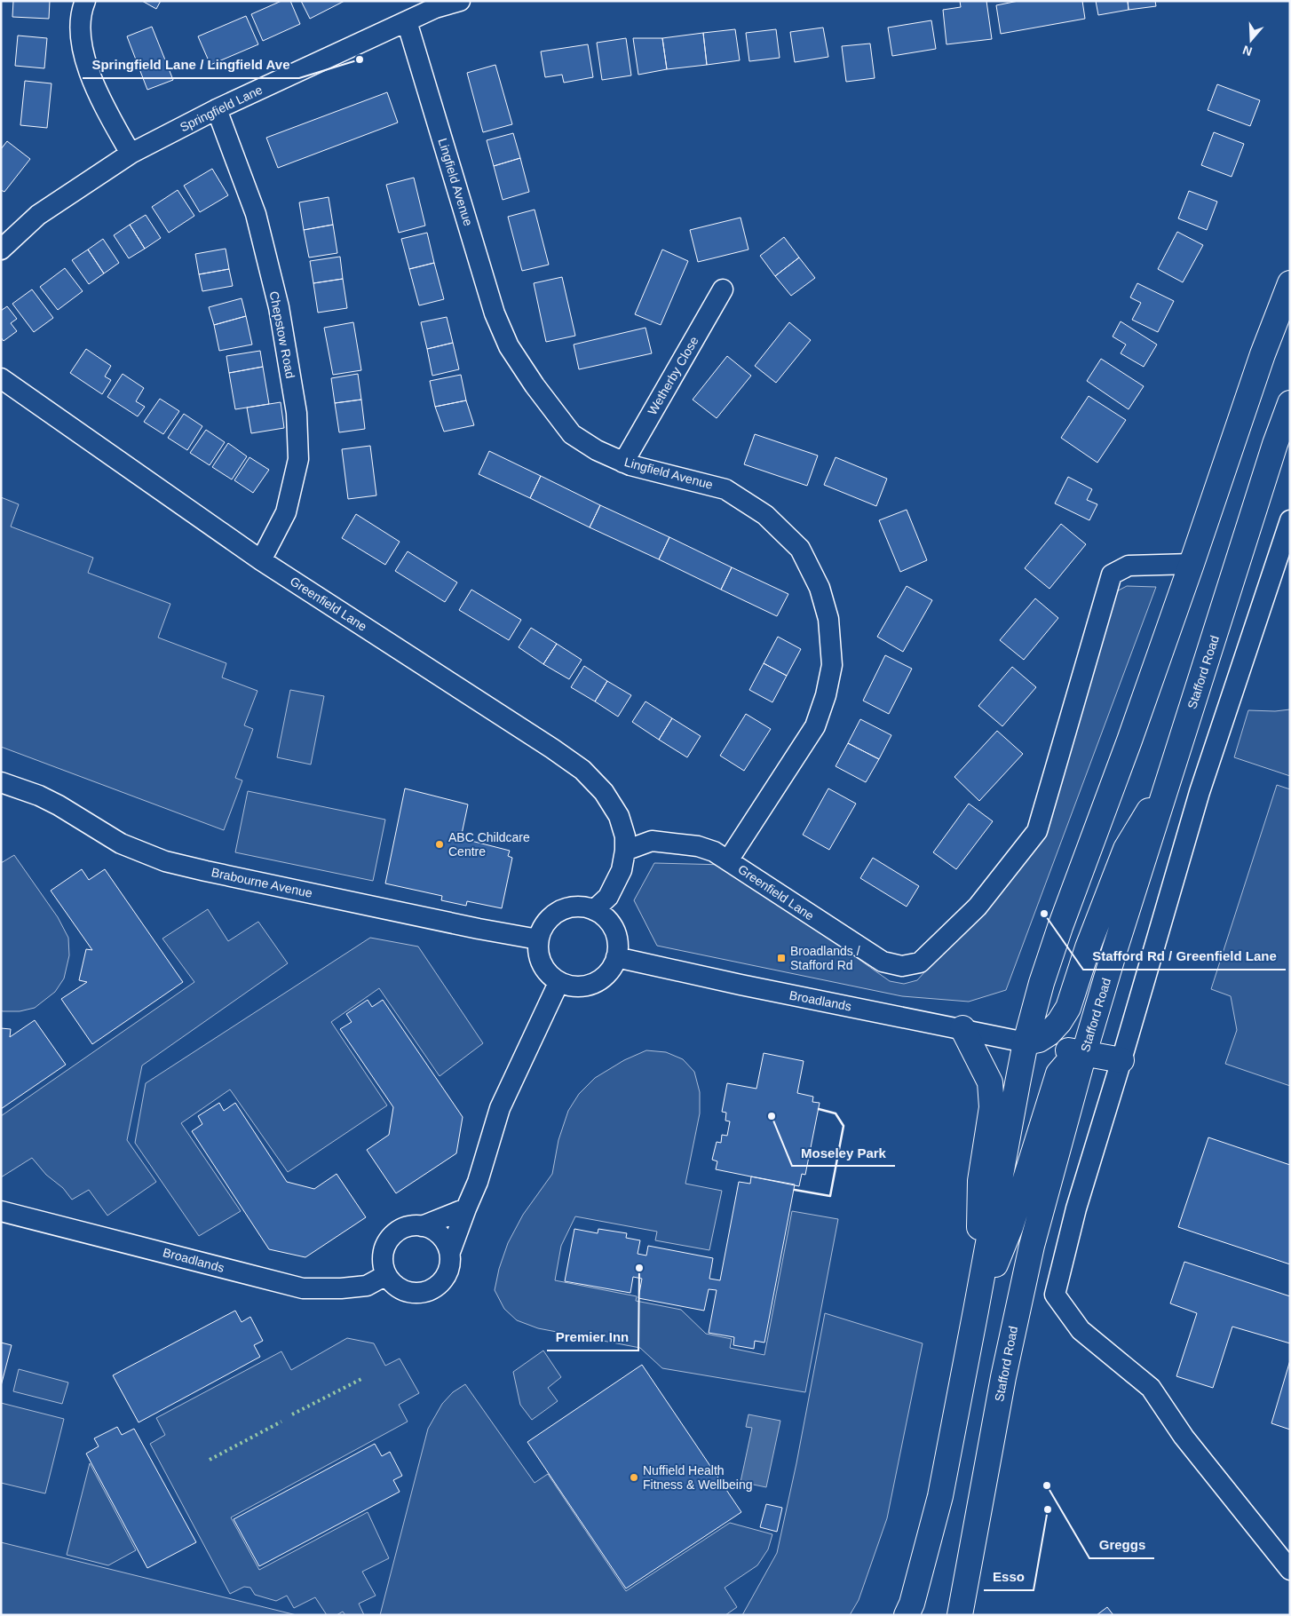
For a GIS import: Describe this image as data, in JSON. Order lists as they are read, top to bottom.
{
  "streets": {
    "highway": ["Stafford Road"],
    "street": [
      "Springfield Lane",
      "Lingfield Avenue",
      "Chepstow Road",
      "Wetherby Close",
      "Greenfield Lane",
      "Brabourne Avenue",
      "Broadlands"
    ]
  },
  "crossings": [
    ["Springfield Lane", "Lingfield Avenue"],
    ["Springfield Lane", "Chepstow Road"],
    ["Lingfield Avenue", "Wetherby Close"],
    ["Lingfield Avenue", "Greenfield Lane"],
    ["Chepstow Road", "Greenfield Lane"],
    ["Greenfield Lane", "Brabourne Avenue"],
    ["Greenfield Lane", "Broadlands"],
    ["Brabourne Avenue", "Broadlands"]
  ],
  "places": {
    "other": [
      "Springfield Lane / Lingfield Ave",
      "ABC Childcare Centre",
      "Stafford Rd / Greenfield Lane",
      "Moseley Park",
      "Premier Inn",
      "Nuffield Health Fitness & Wellbeing",
      "Greggs",
      "Esso"
    ],
    "transit": ["Broadlands / Stafford Rd"]
  },
  "north": "bottom"
}
